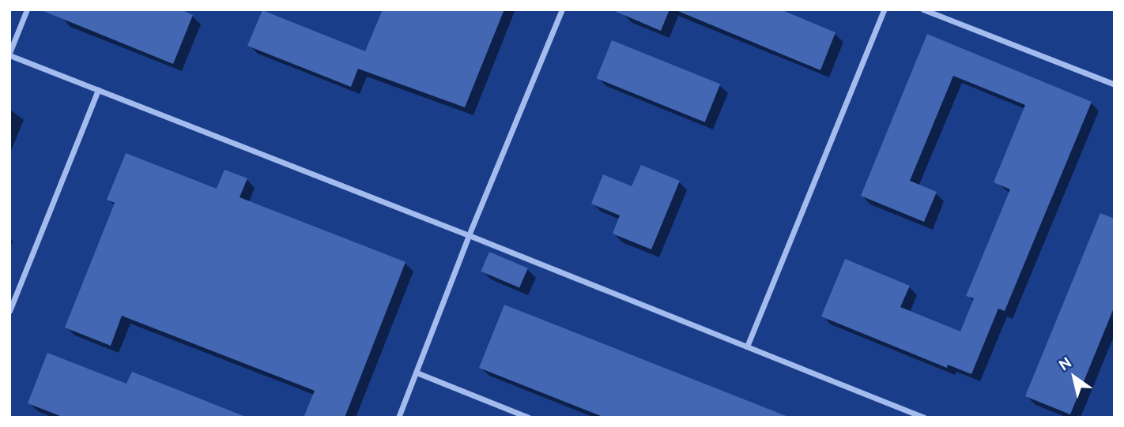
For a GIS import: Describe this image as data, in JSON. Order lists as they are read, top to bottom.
{
  "north": "top left"
}
